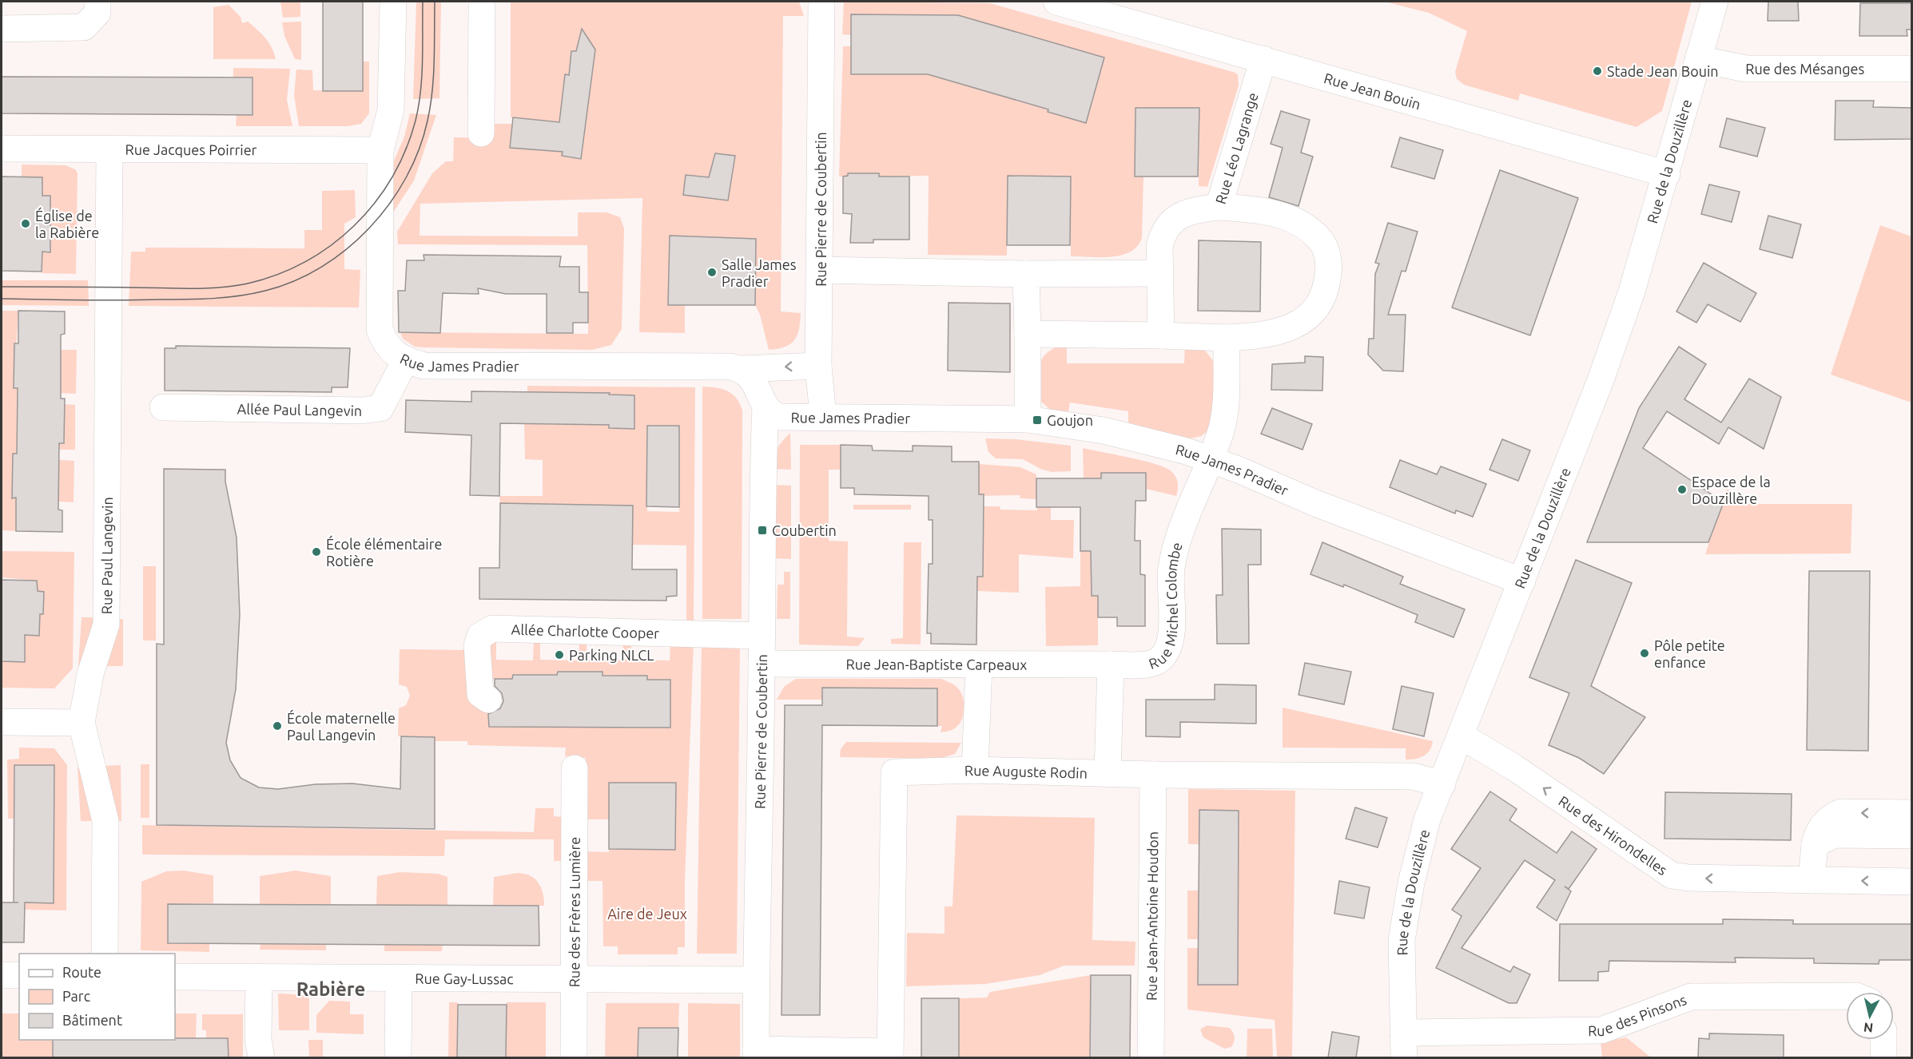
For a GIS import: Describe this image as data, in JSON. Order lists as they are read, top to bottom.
{
  "streets": {
    "street": [
      "Rue des Mésanges",
      "Rue Jean Bouin",
      "Rue Léo Lagrange",
      "Rue Jacques Poirrier",
      "Rue de la Douzillère",
      "Rue Pierre de Coubertin",
      "Rue James Pradier",
      "Allée Paul Langevin",
      "Rue Paul Langevin",
      "Rue Michel Colombe",
      "Allée Charlotte Cooper",
      "Rue Jean-Baptiste Carpeaux",
      "Rue Auguste Rodin",
      "Rue des Hirondelles",
      "Rue des Frères Lumière",
      "Rue Jean-Antoine Houdon",
      "Rue Gay-Lussac",
      "Rue des Pinsons"
    ]
  },
  "crossings": [
    ["Rue des Mésanges", "Rue de la Douzillère"],
    ["Rue Jean Bouin", "Rue Léo Lagrange"],
    ["Rue Jean Bouin", "Rue de la Douzillère"],
    ["Rue Jacques Poirrier", "Rue James Pradier"],
    ["Rue Jacques Poirrier", "Rue Paul Langevin"],
    ["Rue de la Douzillère", "Rue James Pradier"],
    ["Rue de la Douzillère", "Rue Auguste Rodin"],
    ["Rue de la Douzillère", "Rue des Hirondelles"],
    ["Rue de la Douzillère", "Rue des Pinsons"],
    ["Rue Pierre de Coubertin", "Rue James Pradier"],
    ["Rue Pierre de Coubertin", "Allée Charlotte Cooper"],
    ["Rue Pierre de Coubertin", "Rue Jean-Baptiste Carpeaux"],
    ["Rue Pierre de Coubertin", "Rue Gay-Lussac"],
    ["Rue James Pradier", "Allée Paul Langevin"],
    ["Rue James Pradier", "Rue Michel Colombe"],
    ["Rue Michel Colombe", "Rue Jean-Baptiste Carpeaux"],
    ["Rue Auguste Rodin", "Rue Jean-Antoine Houdon"],
    ["Rue des Frères Lumière", "Rue Gay-Lussac"]
  ],
  "one_way": ["Rue des Hirondelles"],
  "districts": ["Rabière"],
  "parks": ["Aire de Jeux"],
  "places": {
    "other": [
      "Stade Jean Bouin",
      "Église de la Rabière",
      "Salle James Pradier",
      "Espace de la Douzillère",
      "École élémentaire Rotière",
      "Pôle petite enfance",
      "Parking NLCL",
      "École maternelle Paul Langevin"
    ],
    "transit": ["Goujon", "Coubertin"]
  },
  "legend": ["Route", "Parc", "Bâtiment"],
  "north": "bottom"
}
